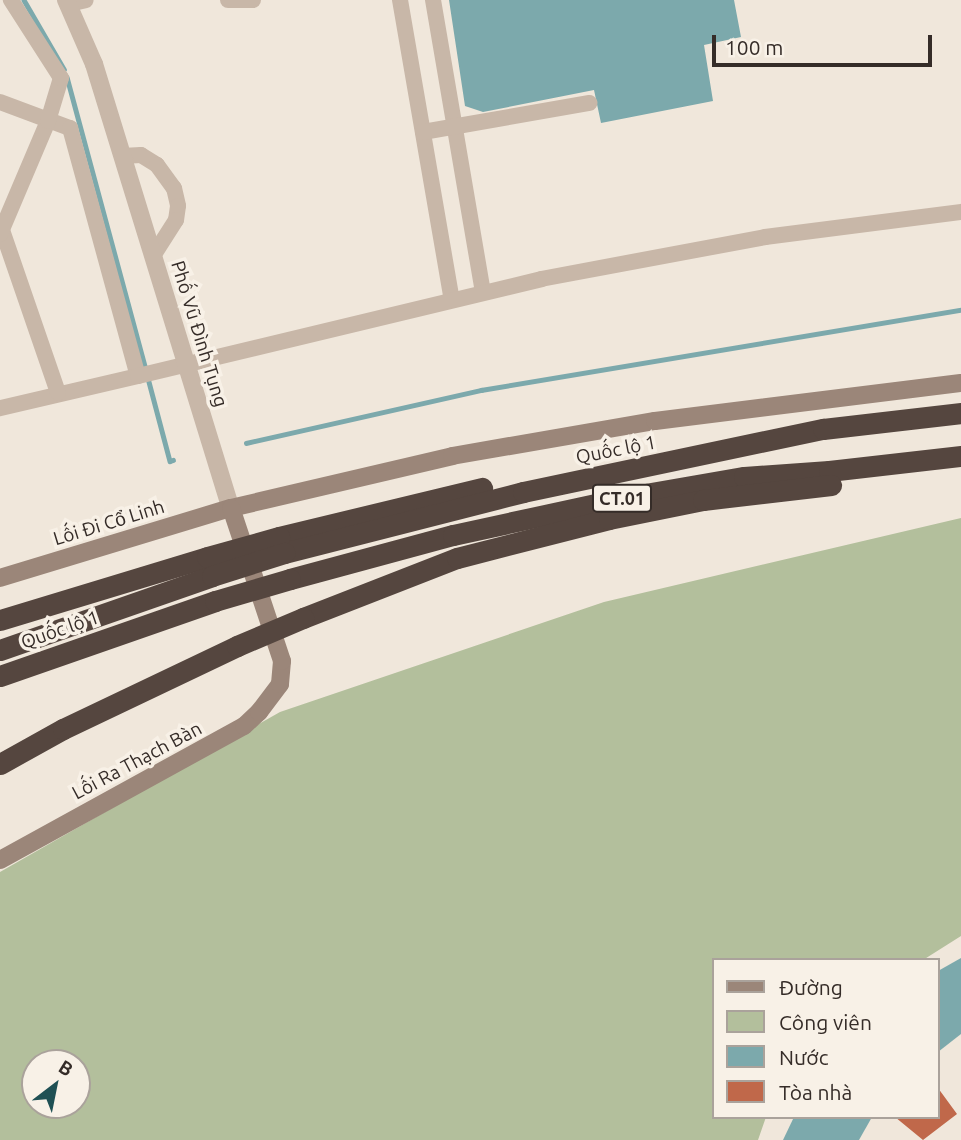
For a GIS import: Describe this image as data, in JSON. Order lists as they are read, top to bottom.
{
  "streets": {
    "highway": ["Quốc lộ 1", "CT.01"],
    "main road": ["Phố Vũ Đình Tụng", "Lối Đi Cổ Linh", "Lối Ra Thạch Bàn"]
  },
  "crossings": [
    ["Phố Vũ Đình Tụng", "Lối Đi Cổ Linh"],
    ["Phố Vũ Đình Tụng", "Lối Ra Thạch Bàn"]
  ],
  "legend": [
    "Đường",
    "Công viên",
    "Nước",
    "Tòa nhà"
  ],
  "scale_bar": "100 m",
  "north": "top right"
}
